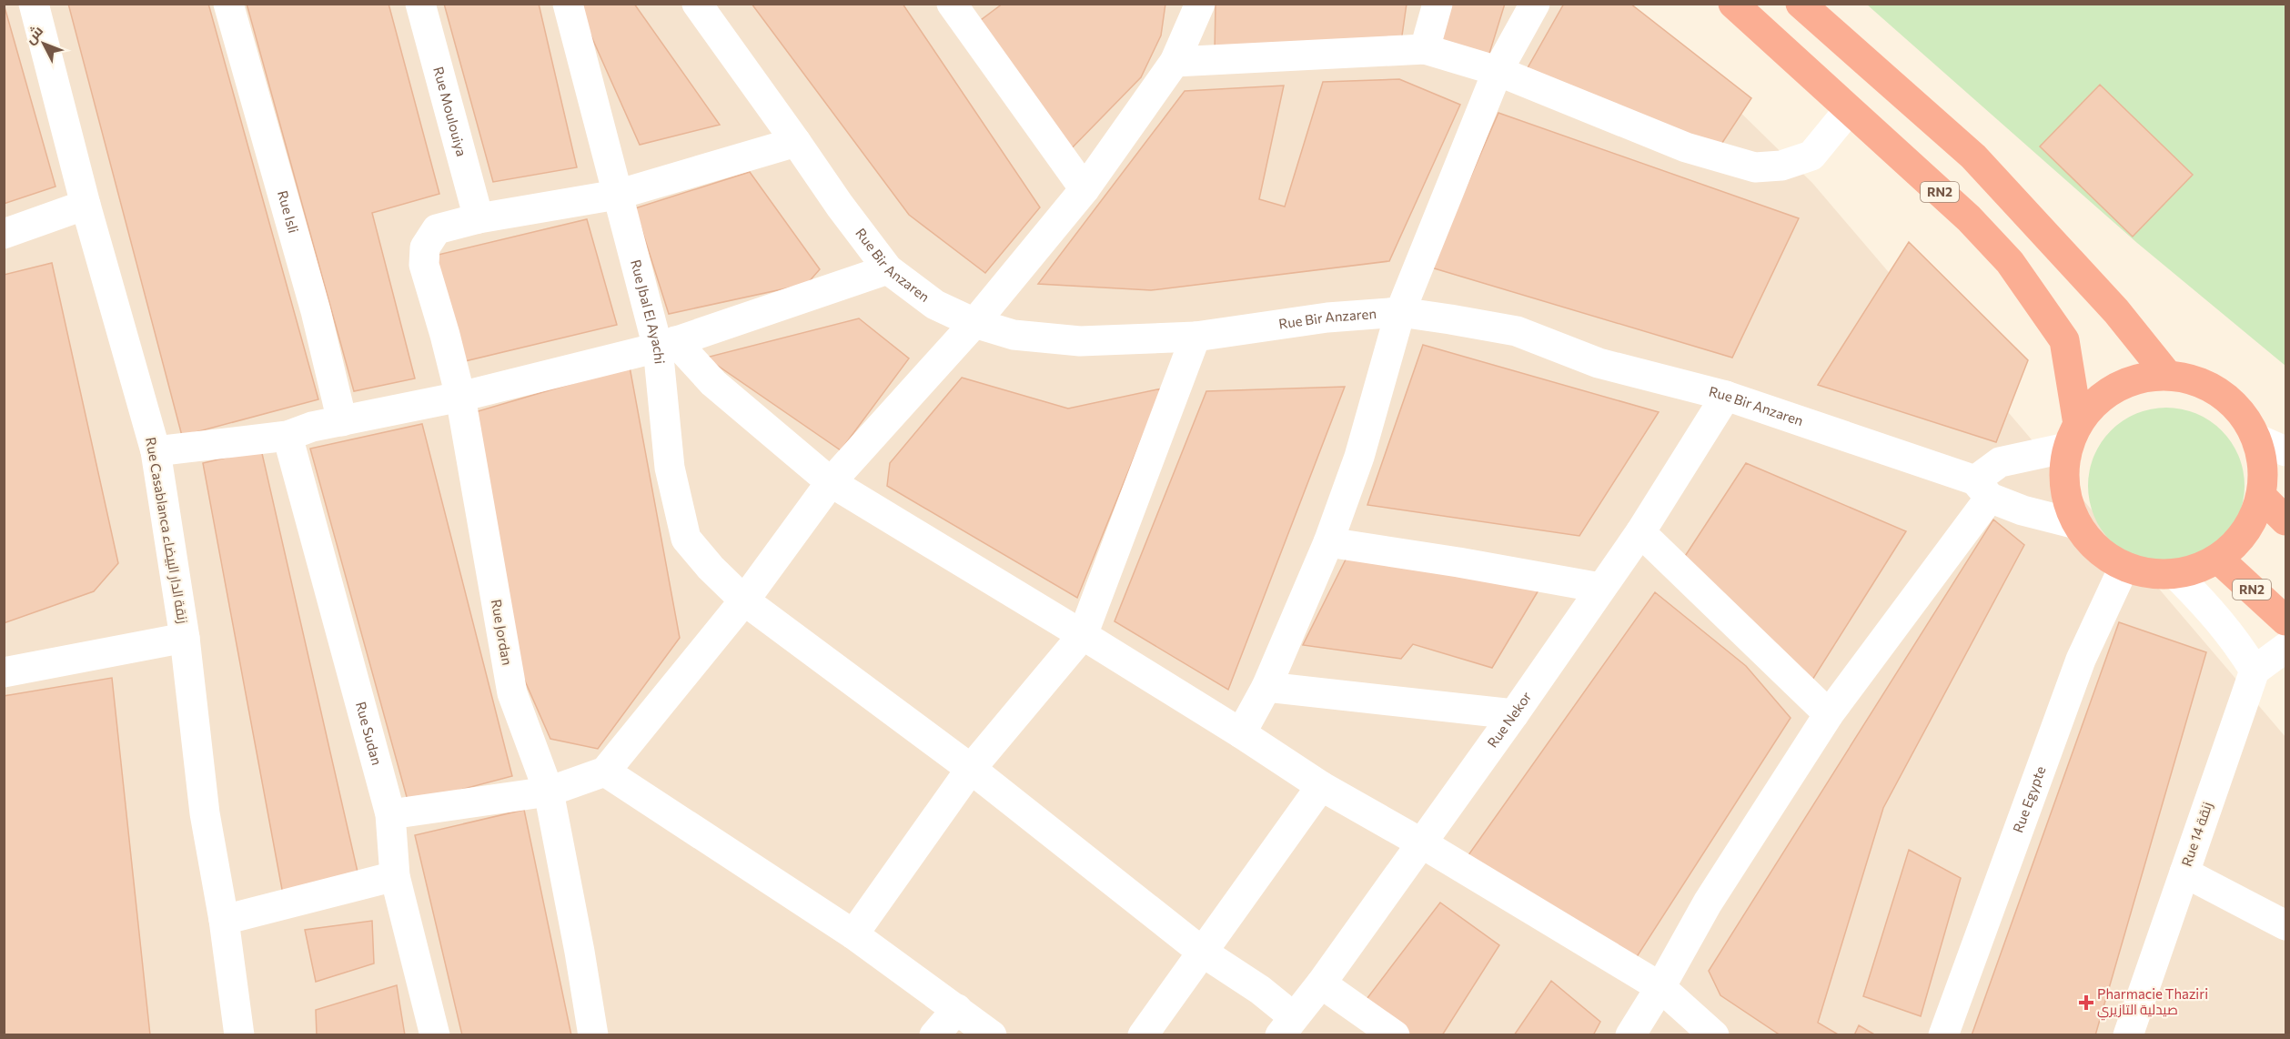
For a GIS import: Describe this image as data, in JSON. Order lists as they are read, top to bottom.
{
  "streets": {
    "highway": ["RN2"],
    "street": [
      "Rue Moulouiya",
      "Rue Isli",
      "Rue Bir Anzaren",
      "Rue Jbal El Ayachi",
      "Rue Casablanca زنقة الدار البيضاء",
      "Rue Jordan",
      "Rue Nekor",
      "Rue Sudan",
      "Rue Egypte",
      "Rue 14 زنقة"
    ]
  },
  "crossings": [
    ["Rue Moulouiya", "Rue Jordan"],
    ["RN2", "Rue Bir Anzaren"],
    ["RN2", "Rue Egypte"],
    ["Rue Bir Anzaren", "Rue Nekor"],
    ["Rue Jbal El Ayachi", "Rue Nekor"]
  ],
  "places": {
    "health": ["Pharmacie Thaziri صيدلية التازيري"]
  },
  "north": "top left"
}
